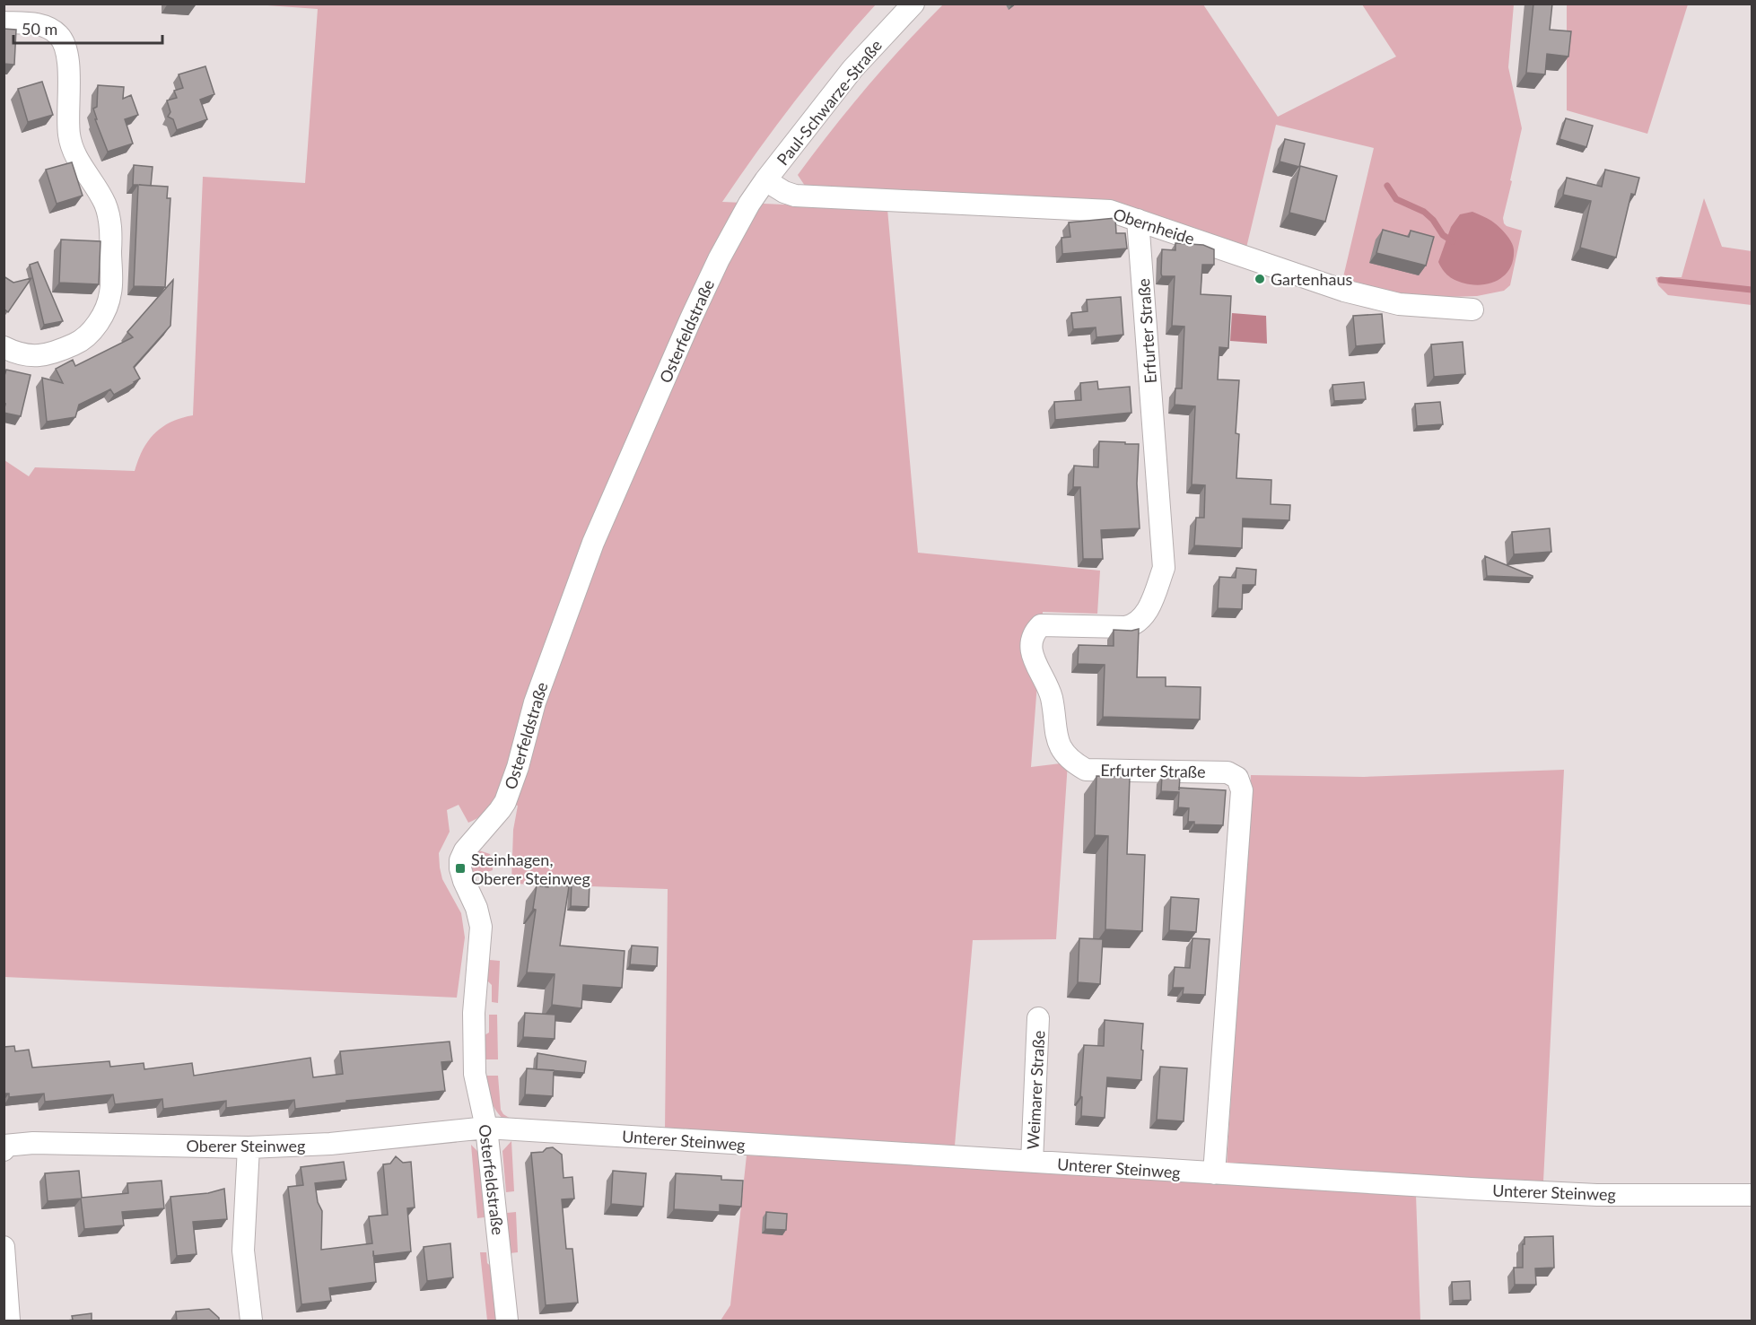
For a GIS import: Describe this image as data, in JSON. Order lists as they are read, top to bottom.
{
  "streets": {
    "street": [
      "Paul-Schwarze-Straße",
      "Obernheide",
      "Osterfeldstraße",
      "Erfurter Straße",
      "Weimarer Straße",
      "Unterer Steinweg",
      "Oberer Steinweg"
    ]
  },
  "crossings": [
    ["Paul-Schwarze-Straße", "Obernheide"],
    ["Paul-Schwarze-Straße", "Osterfeldstraße"],
    ["Obernheide", "Erfurter Straße"],
    ["Osterfeldstraße", "Unterer Steinweg"],
    ["Osterfeldstraße", "Oberer Steinweg"],
    ["Erfurter Straße", "Unterer Steinweg"],
    ["Weimarer Straße", "Unterer Steinweg"],
    ["Unterer Steinweg", "Oberer Steinweg"]
  ],
  "places": {
    "other": ["Gartenhaus"],
    "transit": ["Steinhagen, Oberer Steinweg"]
  },
  "scale_bar": "50 m"
}
